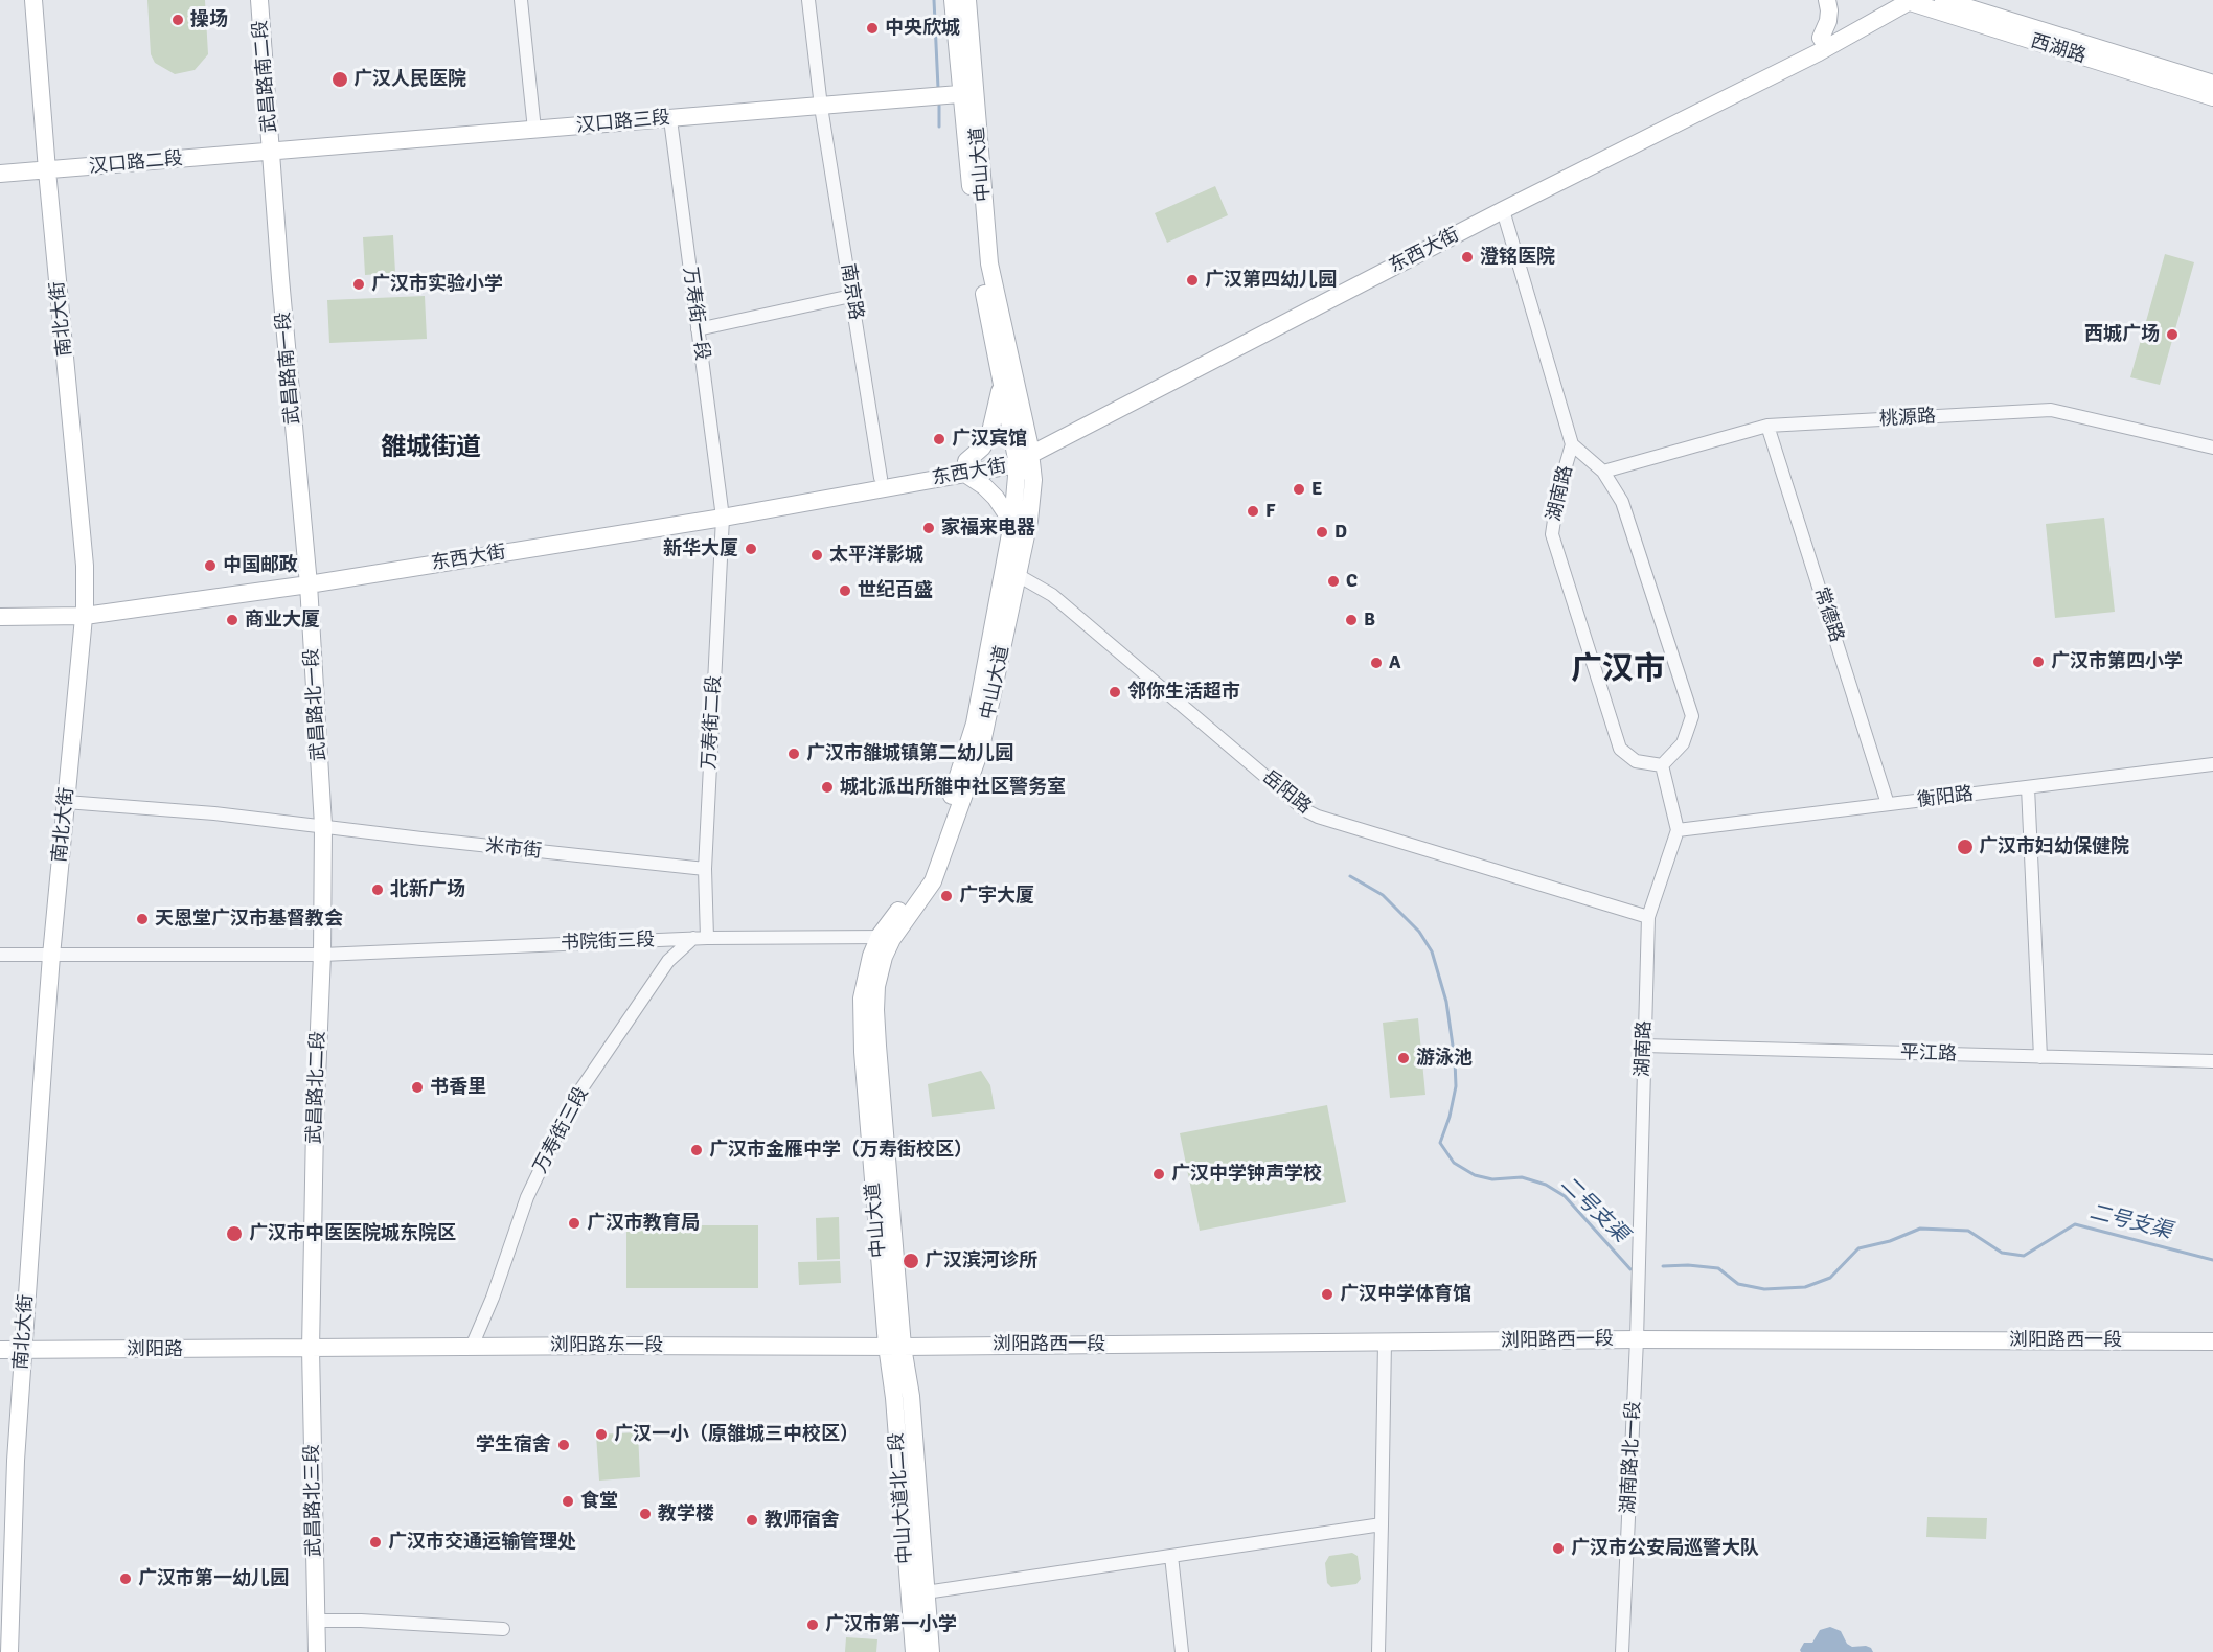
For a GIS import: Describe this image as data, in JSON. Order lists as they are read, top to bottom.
{
  "streets": {
    "street": [
      "西湖路",
      "武昌路南二段",
      "汉口路三段",
      "汉口路二段",
      "中山大道",
      "东西大街",
      "南京路",
      "万寿街一段",
      "南北大街",
      "武昌路南一段",
      "桃源路",
      "湖南路",
      "常德路",
      "武昌路北一段",
      "万寿街二段",
      "岳阳路",
      "衡阳路",
      "米市街",
      "书院街三段",
      "平江路",
      "武昌路北二段",
      "万寿街三段",
      "浏阳路西一段",
      "浏阳路东一段",
      "浏阳路",
      "湖南路北一段",
      "中山大道北二段",
      "武昌路北三段"
    ]
  },
  "crossings": [
    ["西湖路", "东西大街"],
    ["武昌路南二段", "汉口路三段"],
    ["武昌路南二段", "汉口路二段"],
    ["武昌路南二段", "武昌路南一段"],
    ["汉口路三段", "汉口路二段"],
    ["汉口路三段", "中山大道"],
    ["汉口路三段", "南京路"],
    ["汉口路三段", "万寿街一段"],
    ["汉口路三段", "武昌路南一段"],
    ["汉口路二段", "南北大街"],
    ["汉口路二段", "武昌路南一段"],
    ["中山大道", "东西大街"],
    ["中山大道", "岳阳路"],
    ["中山大道", "书院街三段"],
    ["中山大道", "浏阳路西一段"],
    ["中山大道", "浏阳路东一段"],
    ["中山大道", "中山大道北二段"],
    ["东西大街", "南京路"],
    ["东西大街", "万寿街一段"],
    ["东西大街", "南北大街"],
    ["东西大街", "武昌路南一段"],
    ["东西大街", "湖南路"],
    ["东西大街", "武昌路北一段"],
    ["东西大街", "万寿街二段"],
    ["万寿街一段", "万寿街二段"],
    ["南北大街", "米市街"],
    ["南北大街", "书院街三段"],
    ["南北大街", "浏阳路"],
    ["武昌路南一段", "武昌路北一段"],
    ["桃源路", "湖南路"],
    ["桃源路", "常德路"],
    ["湖南路", "岳阳路"],
    ["湖南路", "衡阳路"],
    ["湖南路", "平江路"],
    ["湖南路", "浏阳路西一段"],
    ["湖南路", "湖南路北一段"],
    ["常德路", "衡阳路"],
    ["武昌路北一段", "米市街"],
    ["武昌路北一段", "武昌路北二段"],
    ["万寿街二段", "米市街"],
    ["万寿街二段", "书院街三段"],
    ["万寿街二段", "万寿街三段"],
    ["米市街", "武昌路北二段"],
    ["书院街三段", "武昌路北二段"],
    ["书院街三段", "万寿街三段"],
    ["武昌路北二段", "浏阳路东一段"],
    ["武昌路北二段", "浏阳路"],
    ["武昌路北二段", "武昌路北三段"],
    ["万寿街三段", "浏阳路东一段"],
    ["浏阳路西一段", "浏阳路东一段"],
    ["浏阳路西一段", "湖南路北一段"],
    ["浏阳路西一段", "中山大道北二段"],
    ["浏阳路东一段", "浏阳路"],
    ["浏阳路东一段", "中山大道北二段"],
    ["浏阳路东一段", "武昌路北三段"],
    ["浏阳路", "武昌路北三段"]
  ],
  "districts": ["雒城街道", "广汉市"],
  "water": ["二号支渠"],
  "places": [
    "操场",
    "中央欣城",
    "广汉人民医院",
    "澄铭医院",
    "广汉第四幼儿园",
    "广汉市实验小学",
    "西城广场",
    "广汉宾馆",
    "E",
    "F",
    "家福来电器",
    "D",
    "新华大厦",
    "太平洋影城",
    "中国邮政",
    "C",
    "世纪百盛",
    "商业大厦",
    "B",
    "广汉市第四小学",
    "A",
    "邻你生活超市",
    "广汉市雒城镇第二幼儿园",
    "城北派出所雒中社区警务室",
    "广汉市妇幼保健院",
    "北新广场",
    "广宇大厦",
    "天恩堂广汉市基督教会",
    "游泳池",
    "书香里",
    "广汉市金雁中学（万寿街校区）",
    "广汉中学钟声学校",
    "广汉市教育局",
    "广汉市中医医院城东院区",
    "广汉滨河诊所",
    "广汉中学体育馆",
    "广汉一小（原雒城三中校区）",
    "学生宿舍",
    "食堂",
    "教学楼",
    "教师宿舍",
    "广汉市交通运输管理处",
    "广汉市公安局巡警大队",
    "广汉市第一幼儿园",
    "广汉市第一小学"
  ]
}
